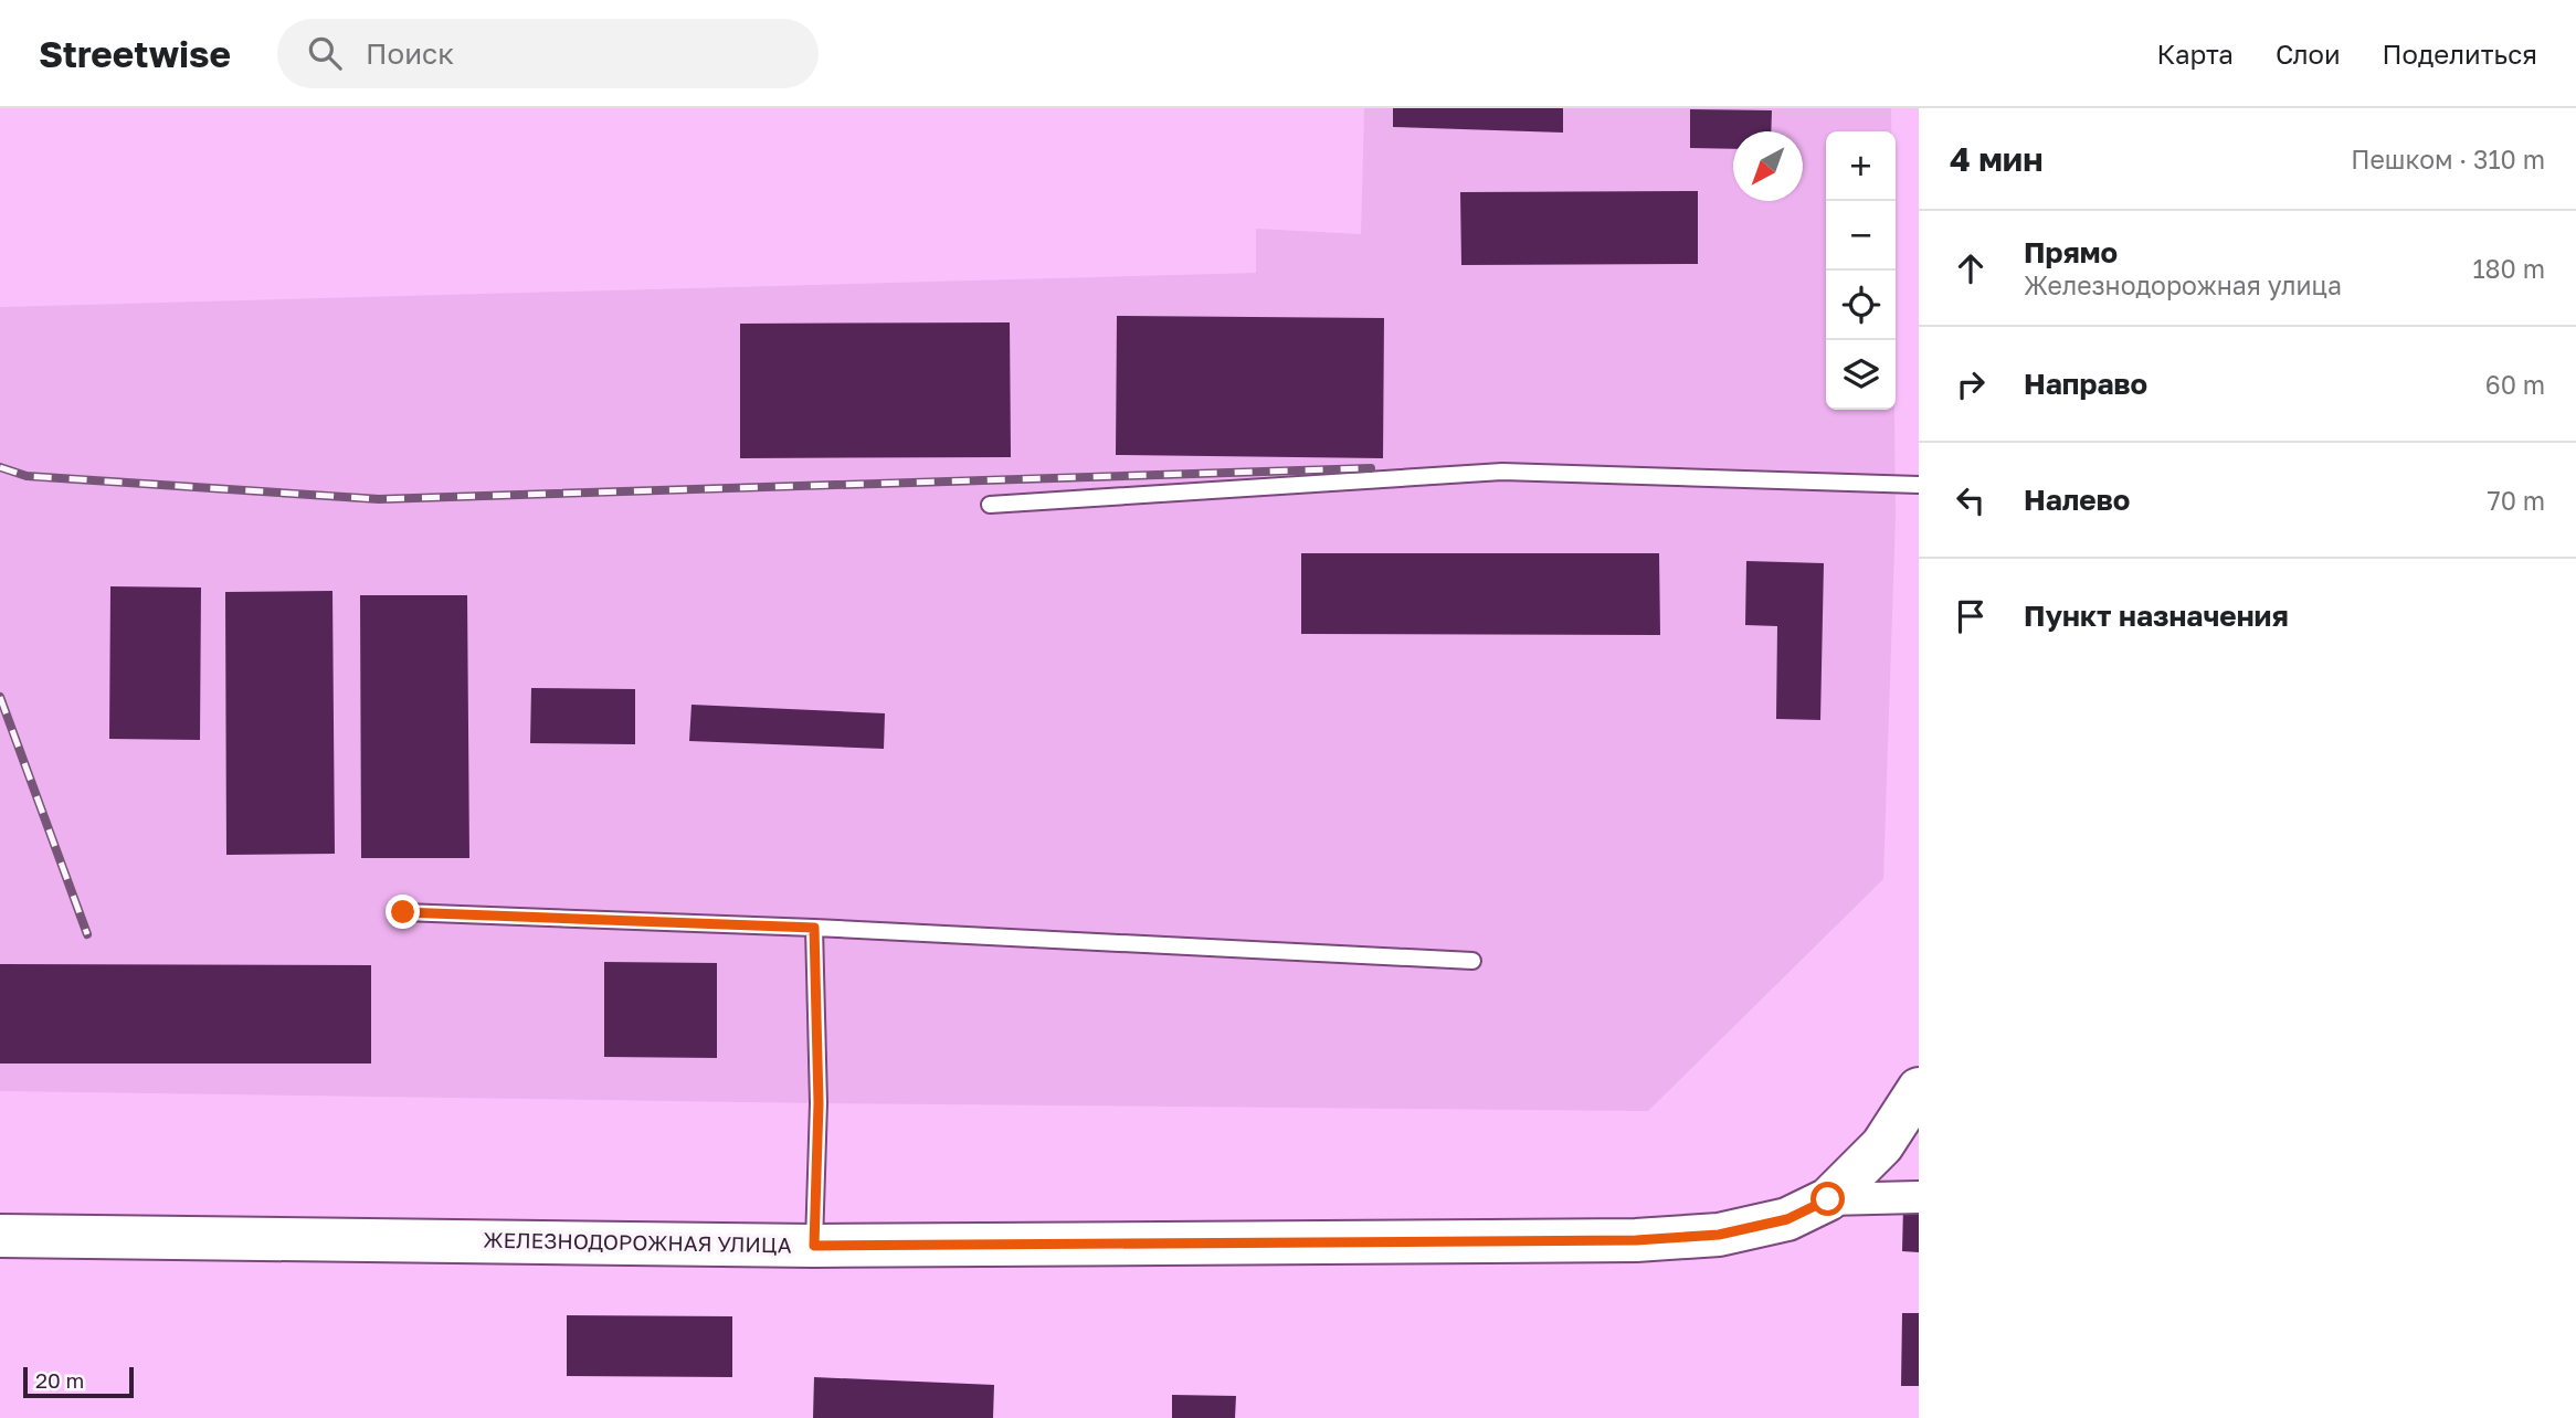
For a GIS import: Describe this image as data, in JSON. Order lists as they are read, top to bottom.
{
  "streets": {
    "street": ["ЖЕЛЕЗНОДОРОЖНАЯ УЛИЦА"]
  },
  "scale_bar": "20 m",
  "north": "bottom left",
  "page": {
    "header": "Streetwise",
    "search": "Поиск",
    "nav": ["Карта", "Слои", "Поделиться"],
    "heading": ["4 мин", "Пешком · 310 m"],
    "map_buttons": ["+", "−"],
    "list": [
      ["Прямо", "Железнодорожная улица", "180 m"],
      ["Направо", "60 m"],
      ["Налево", "70 m"],
      "Пункт назначения"
    ],
    "scale": "20 m"
  }
}
